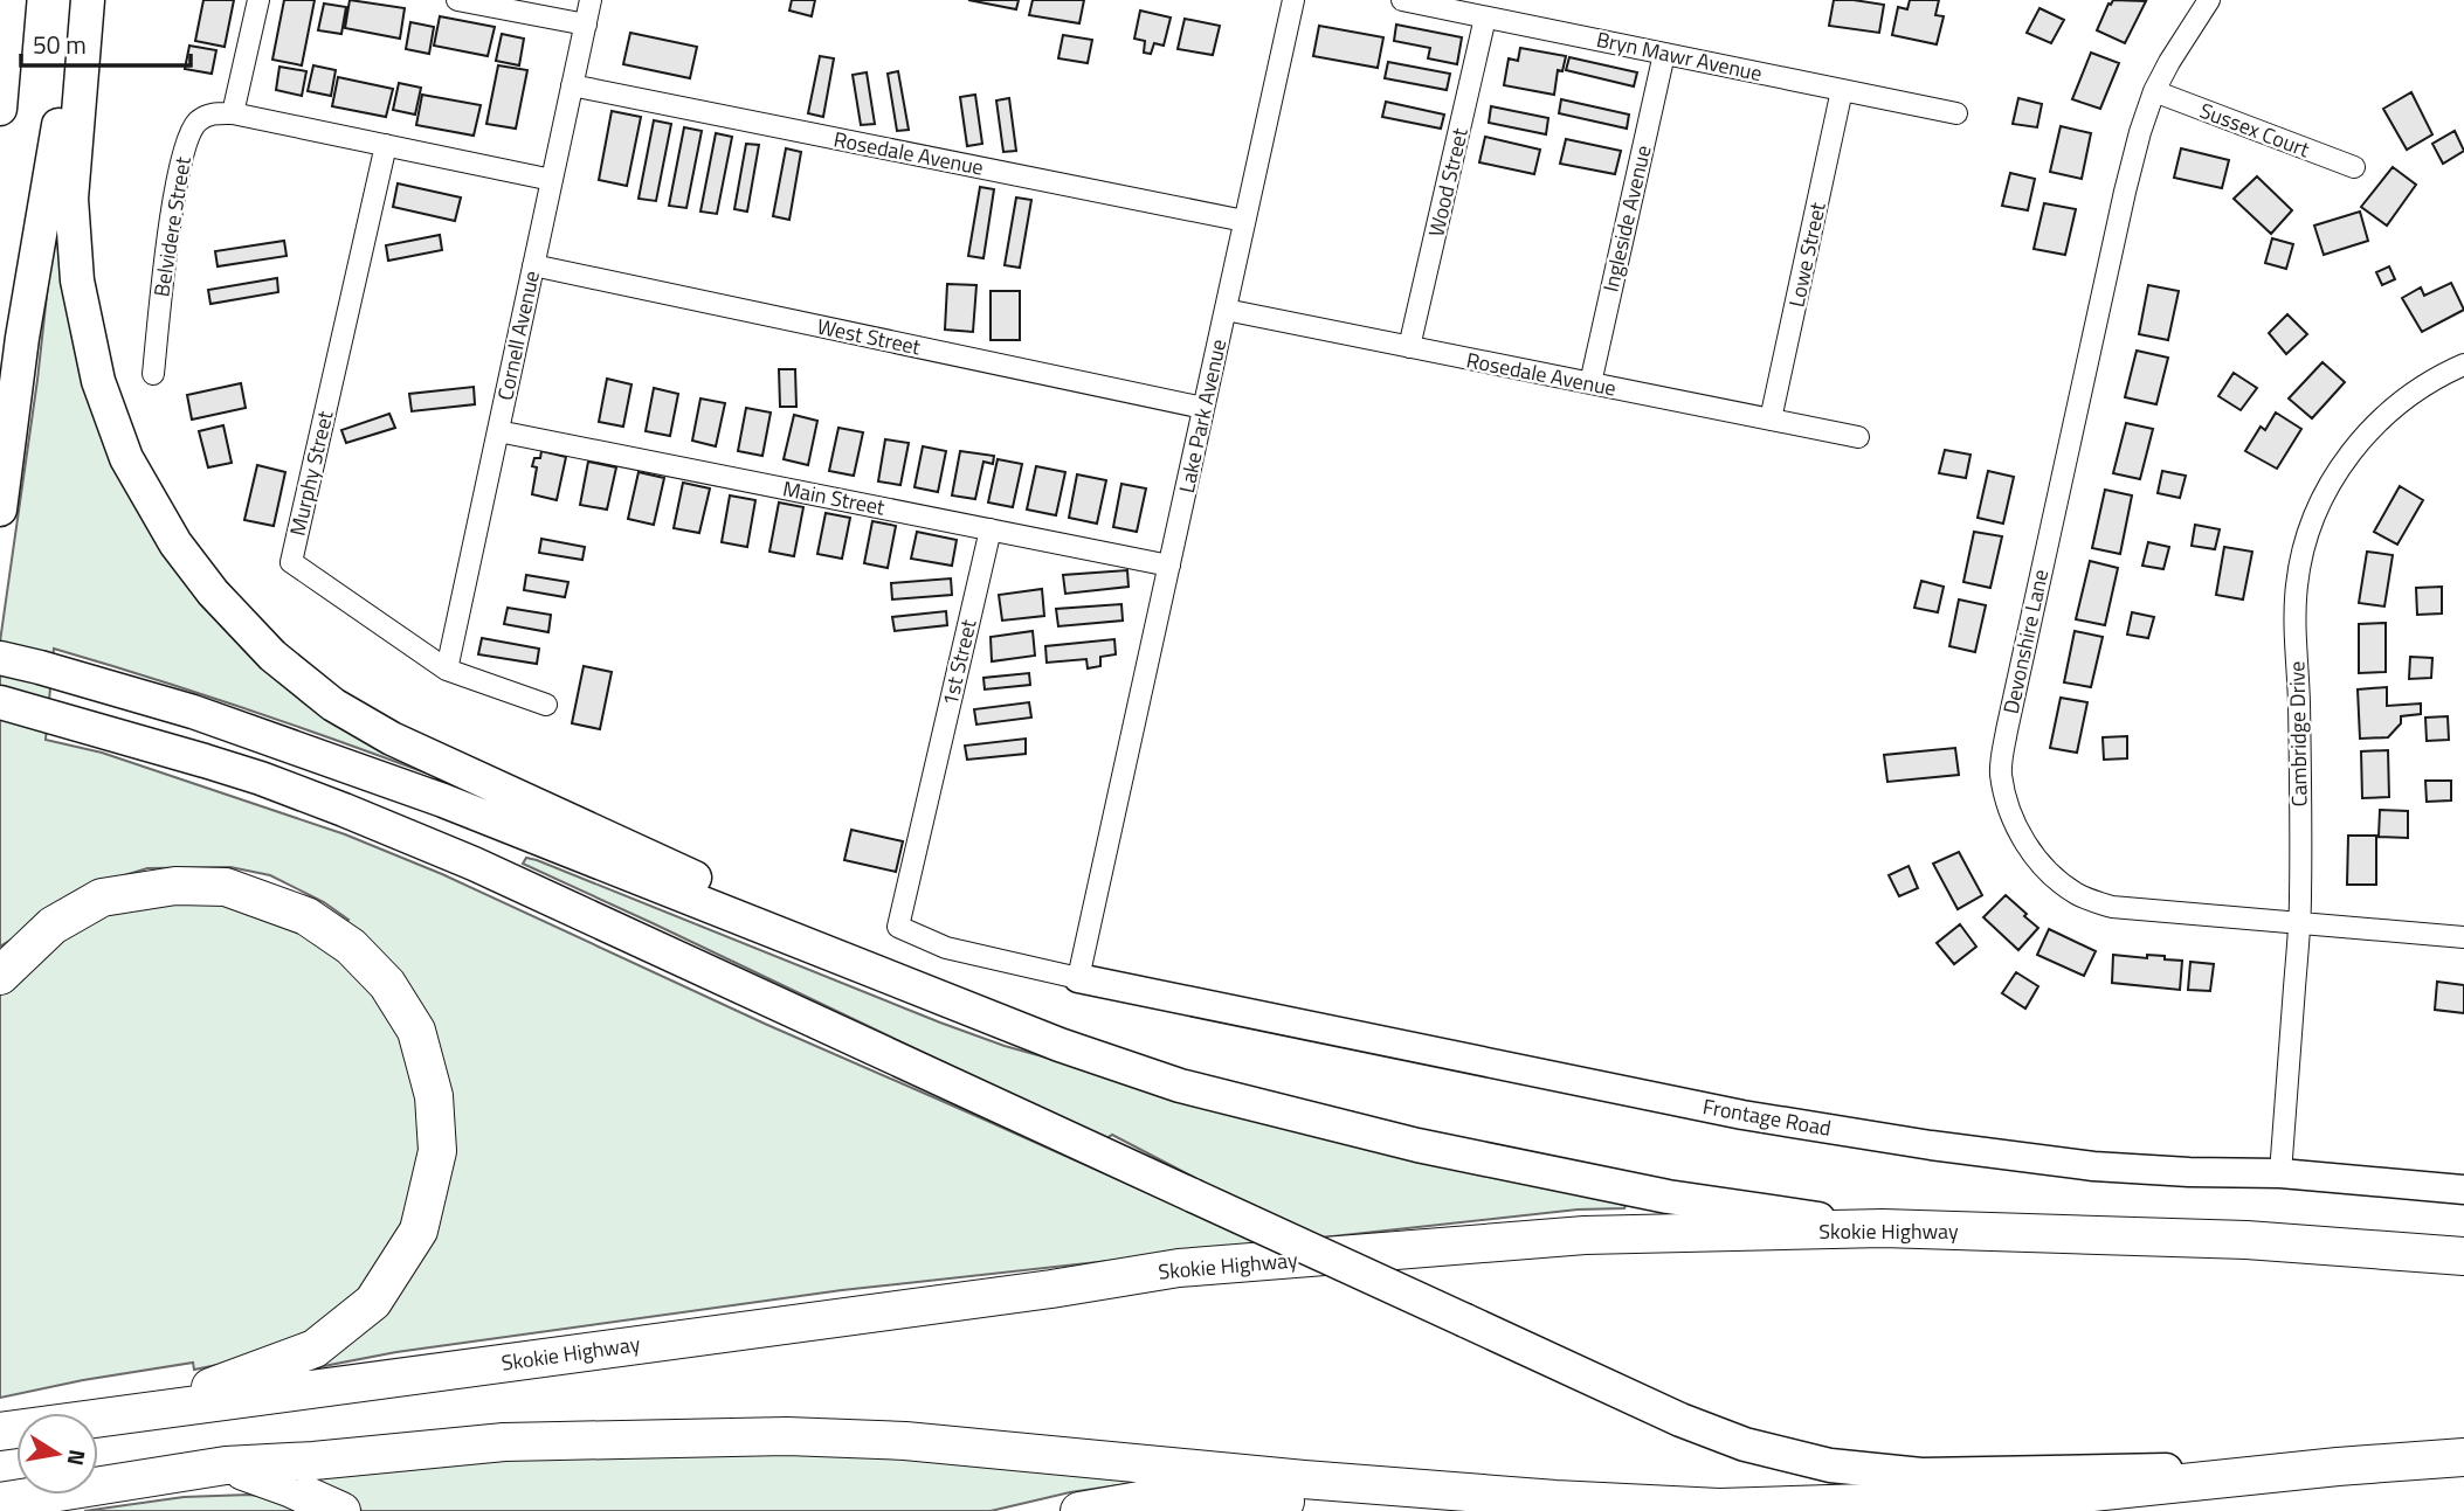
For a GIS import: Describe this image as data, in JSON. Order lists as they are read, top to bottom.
{
  "streets": {
    "highway": ["Skokie Highway"],
    "street": [
      "Bryn Mawr Avenue",
      "Sussex Court",
      "Rosedale Avenue",
      "Wood Street",
      "Ingleside Avenue",
      "Belvidere Street",
      "Lowe Street",
      "Cornell Avenue",
      "West Street",
      "Lake Park Avenue",
      "Murphy Street",
      "Main Street",
      "Devonshire Lane",
      "1st Street",
      "Cambridge Drive",
      "Frontage Road"
    ]
  },
  "crossings": [
    ["Bryn Mawr Avenue", "Wood Street"],
    ["Bryn Mawr Avenue", "Ingleside Avenue"],
    ["Bryn Mawr Avenue", "Lowe Street"],
    ["Sussex Court", "Devonshire Lane"],
    ["Rosedale Avenue", "Wood Street"],
    ["Rosedale Avenue", "Ingleside Avenue"],
    ["Rosedale Avenue", "Lowe Street"],
    ["Rosedale Avenue", "Cornell Avenue"],
    ["Rosedale Avenue", "Lake Park Avenue"],
    ["Cornell Avenue", "West Street"],
    ["Cornell Avenue", "Murphy Street"],
    ["Cornell Avenue", "Main Street"],
    ["West Street", "Lake Park Avenue"],
    ["Lake Park Avenue", "Main Street"],
    ["Lake Park Avenue", "1st Street"],
    ["Lake Park Avenue", "Frontage Road"],
    ["Main Street", "1st Street"],
    ["Devonshire Lane", "Cambridge Drive"],
    ["1st Street", "Frontage Road"],
    ["Cambridge Drive", "Frontage Road"]
  ],
  "scale_bar": "50 m",
  "north": "right"
}
